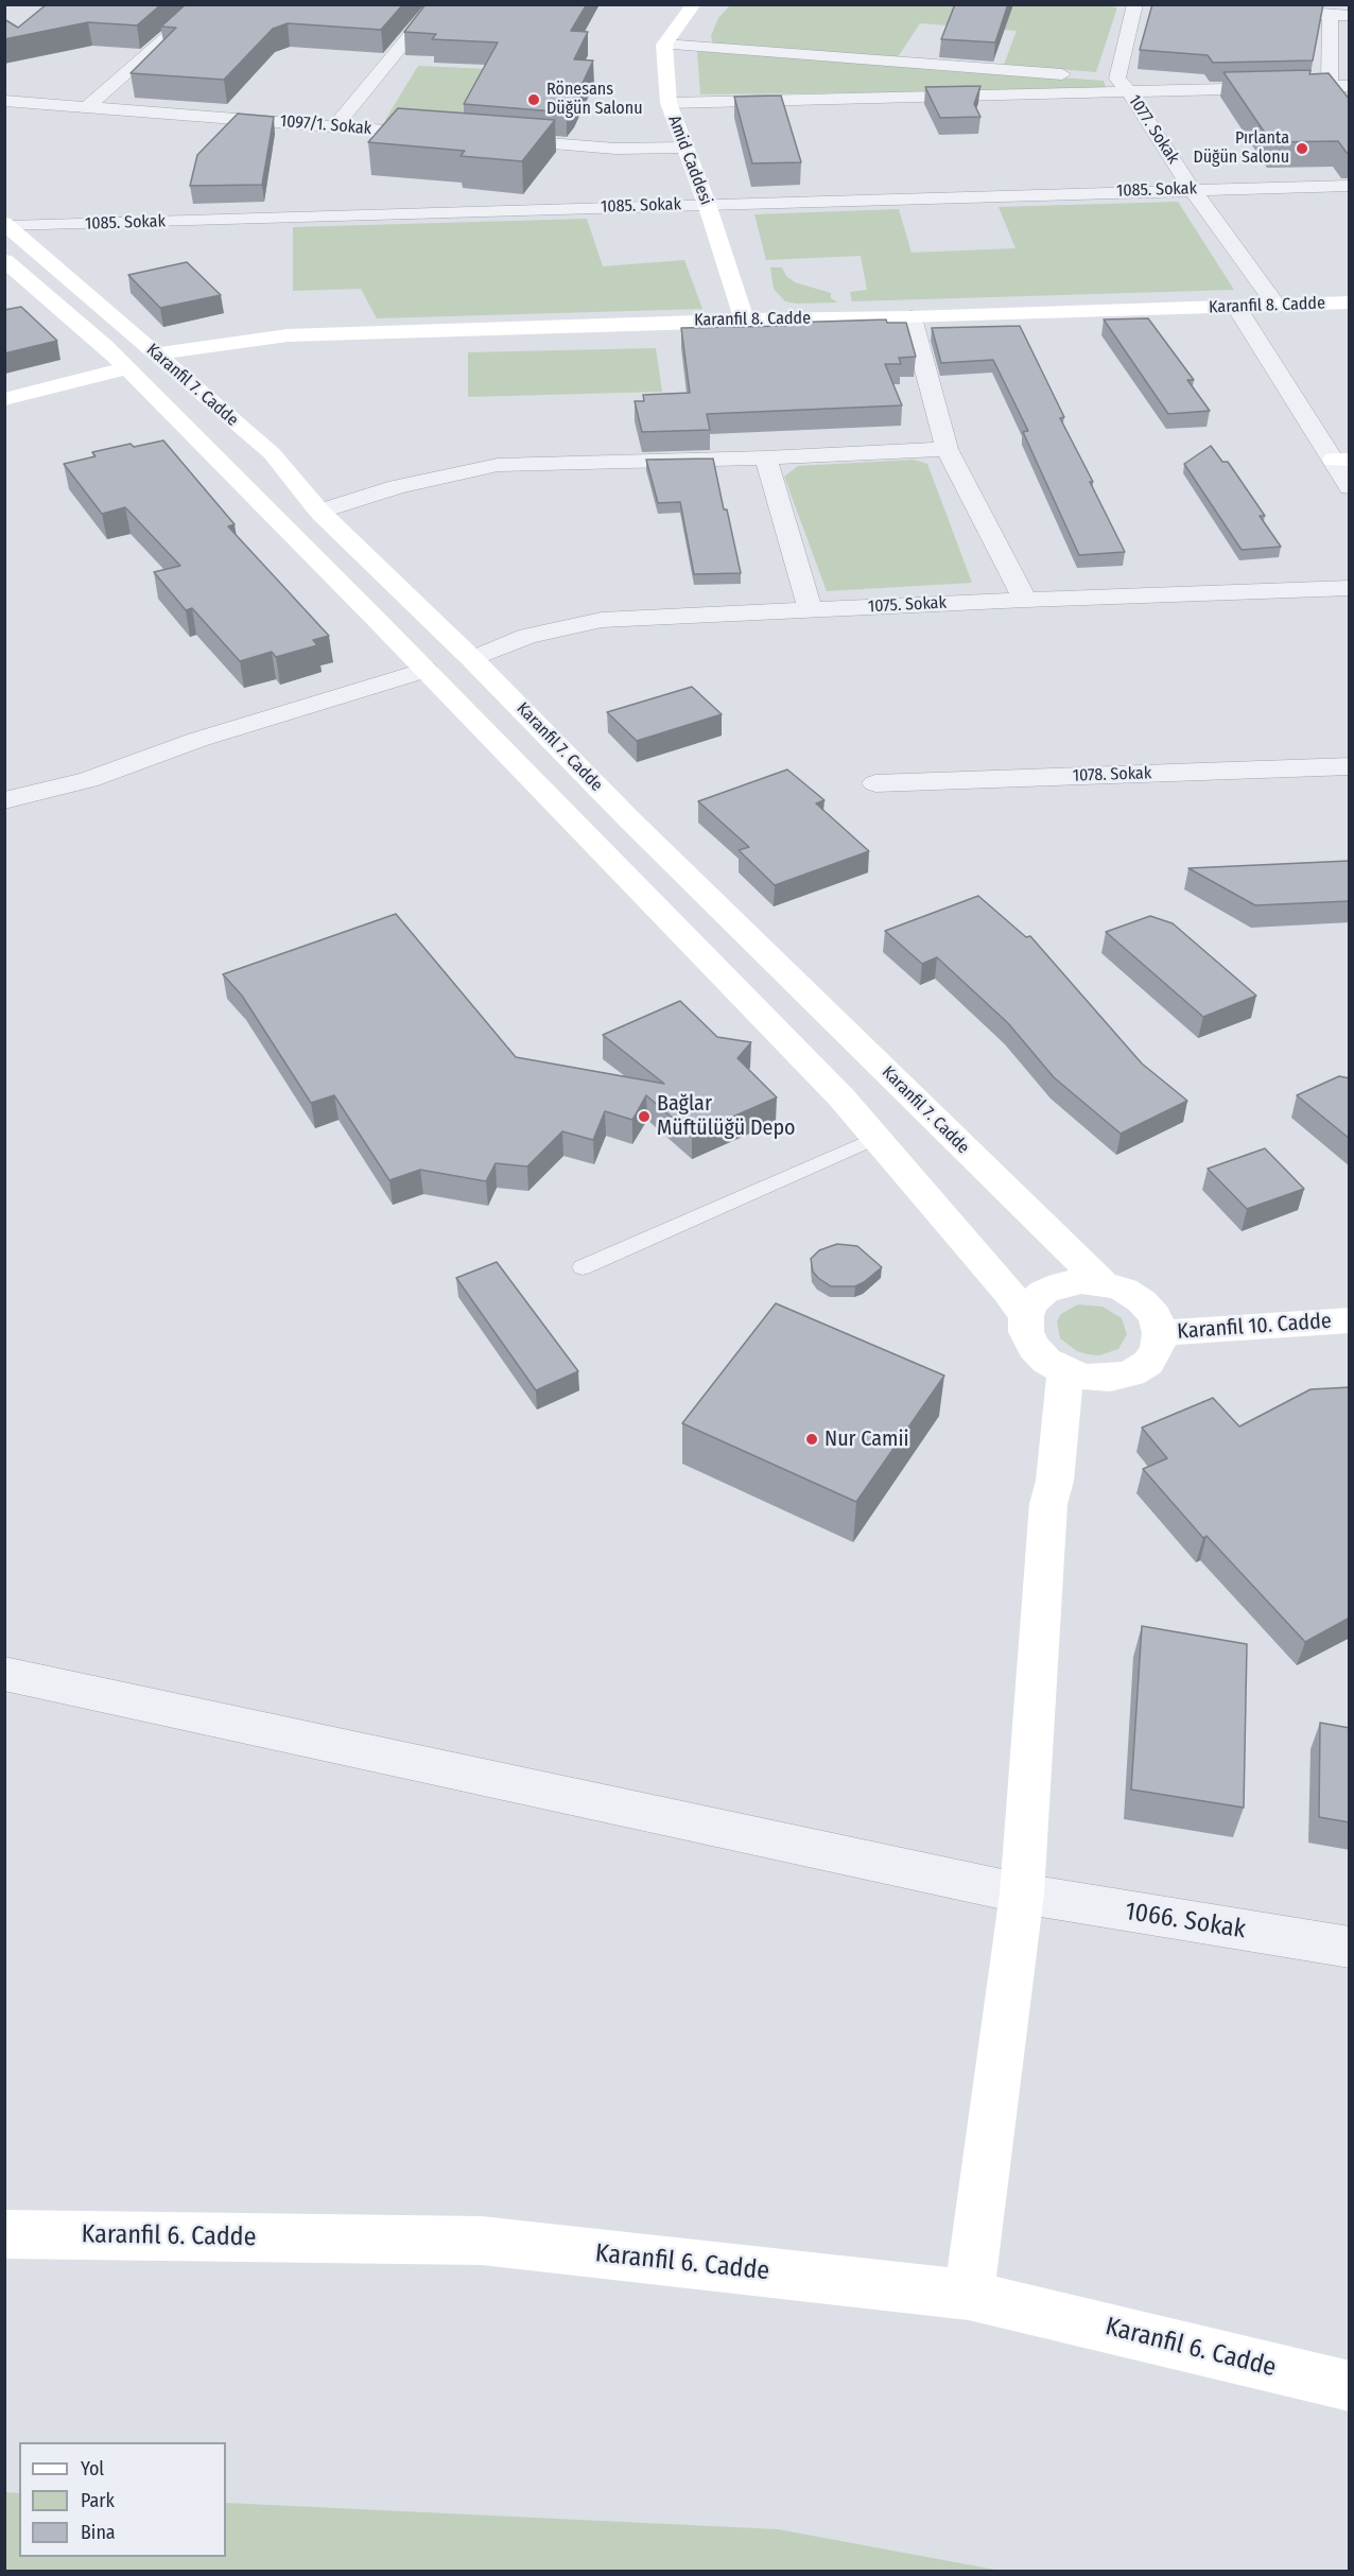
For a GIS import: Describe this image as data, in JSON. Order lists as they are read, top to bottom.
{
  "streets": {
    "street": [
      "1097/1. Sokak",
      "1077. Sokak",
      "Amid Caddesi",
      "1085. Sokak",
      "Karanfil 8. Cadde",
      "Karanfil 7. Cadde",
      "1075. Sokak",
      "1078. Sokak",
      "Karanfil 10. Cadde",
      "1066. Sokak",
      "Karanfil 6. Cadde"
    ]
  },
  "crossings": [
    ["1077. Sokak", "1085. Sokak"],
    ["1077. Sokak", "Karanfil 8. Cadde"],
    ["Amid Caddesi", "1085. Sokak"],
    ["Amid Caddesi", "Karanfil 8. Cadde"],
    ["1085. Sokak", "Karanfil 7. Cadde"],
    ["Karanfil 8. Cadde", "Karanfil 7. Cadde"],
    ["Karanfil 7. Cadde", "1075. Sokak"],
    ["Karanfil 7. Cadde", "Karanfil 10. Cadde"]
  ],
  "places": [
    "Rönesans Düğün Salonu",
    "Pırlanta Düğün Salonu",
    "Bağlar Müftülüğü Depo",
    "Nur Camii"
  ],
  "legend": ["Yol", "Park", "Bina"]
}
